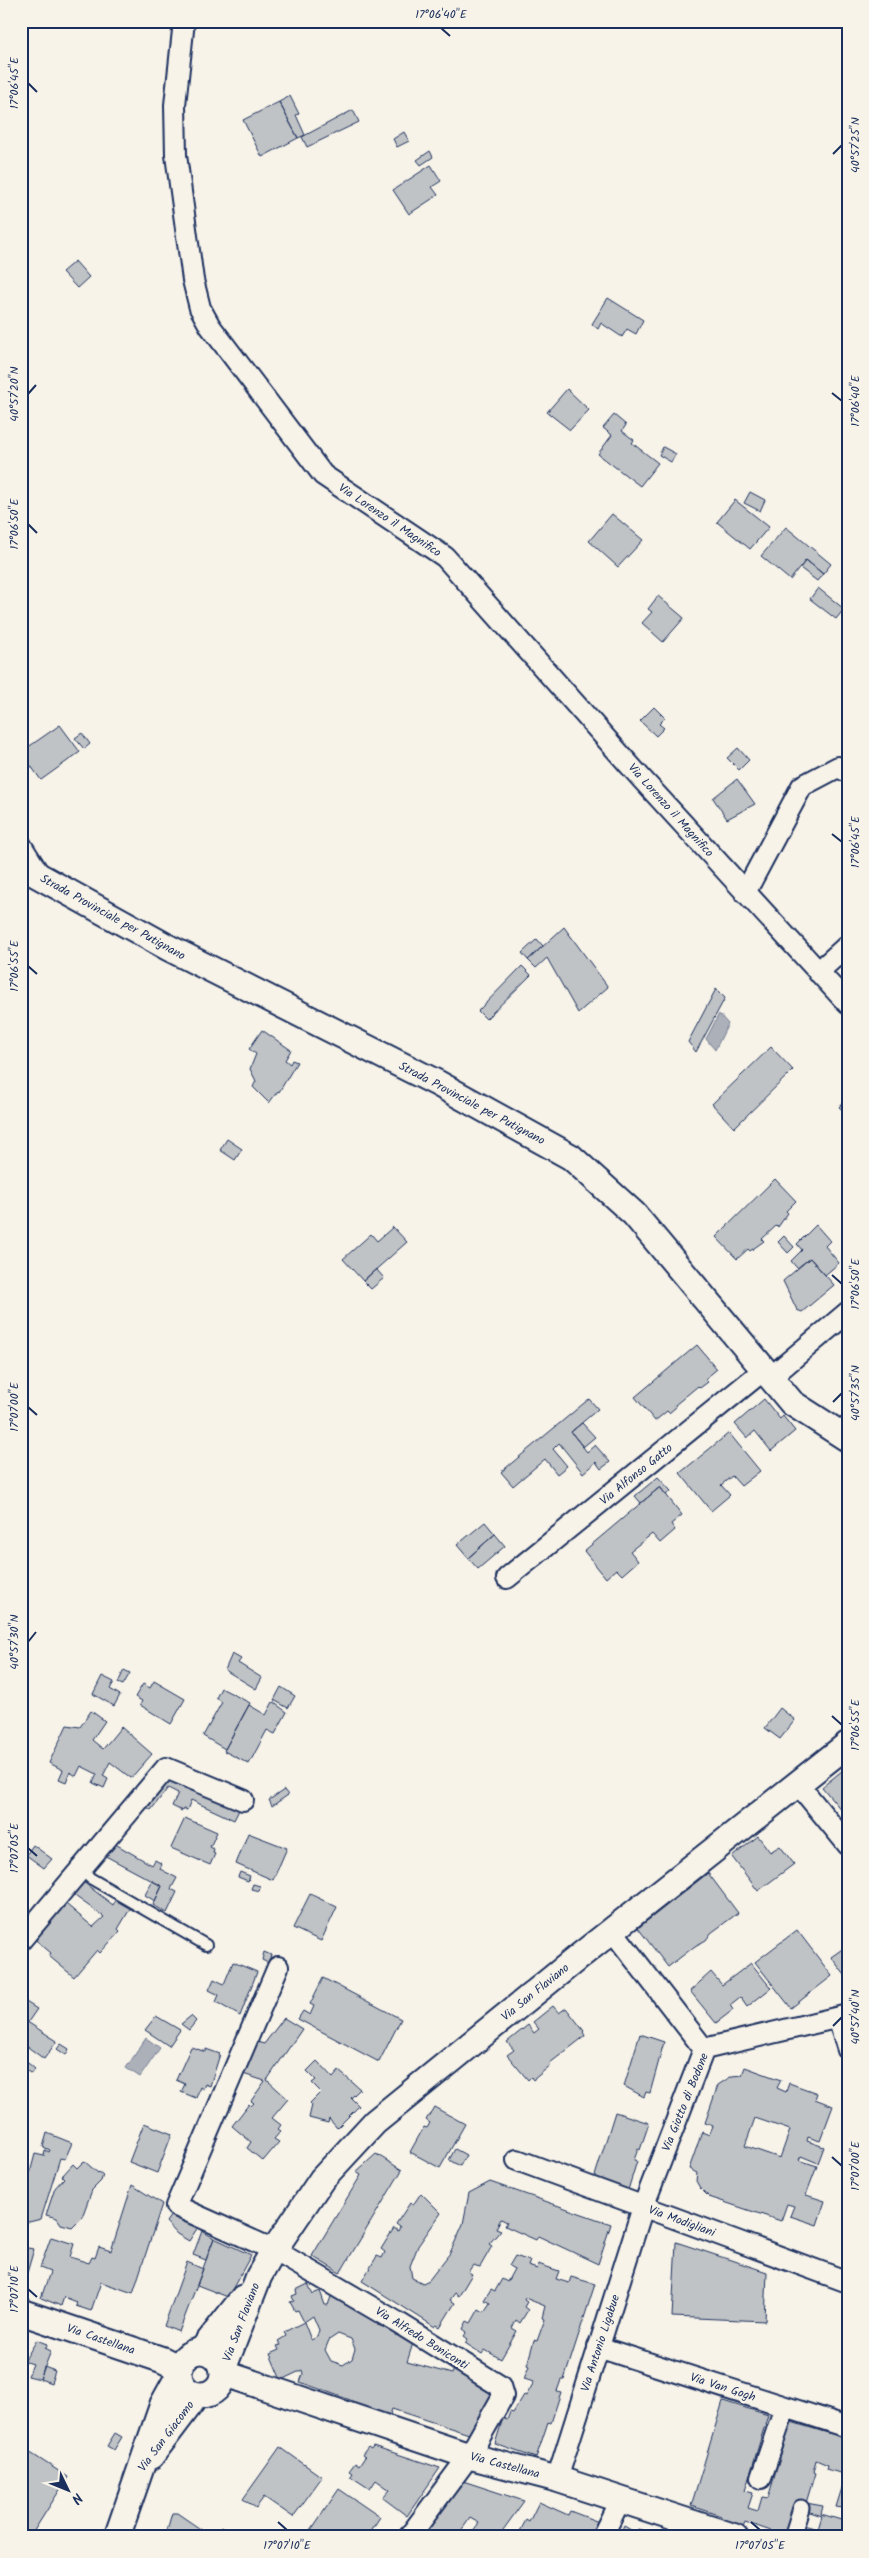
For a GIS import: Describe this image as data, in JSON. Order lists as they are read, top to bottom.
{
  "streets": {
    "street": [
      "Via Lorenzo il Magnifico",
      "Strada Provinciale per Putignano",
      "Via Alfonso Gatto",
      "Via San Flaviano",
      "Via Giotto di Bodone",
      "Via Modigliani",
      "Via Alfredo Boniconti",
      "Via Castellana",
      "Via Antonio Ligabue",
      "Via Van Gogh",
      "Via San Giacomo"
    ]
  },
  "crossings": [
    ["Strada Provinciale per Putignano", "Via Alfonso Gatto"],
    ["Via San Flaviano", "Via Alfredo Boniconti"],
    ["Via San Flaviano", "Via Castellana"],
    ["Via San Flaviano", "Via San Giacomo"],
    ["Via Giotto di Bodone", "Via Modigliani"],
    ["Via Giotto di Bodone", "Via Antonio Ligabue"],
    ["Via Modigliani", "Via Antonio Ligabue"],
    ["Via Alfredo Boniconti", "Via Castellana"],
    ["Via Castellana", "Via Antonio Ligabue"],
    ["Via Castellana", "Via San Giacomo"],
    ["Via Antonio Ligabue", "Via Van Gogh"]
  ],
  "north": "bottom right",
  "coordinates": [
    "17°06'40\"E",
    "17°06'45\"E",
    "40°57'25\"N",
    "40°57'20\"N",
    "17°06'50\"E",
    "17°06'55\"E",
    "40°57'35\"N",
    "17°07'00\"E",
    "40°57'30\"N",
    "17°07'05\"E",
    "40°57'40\"N",
    "17°07'10\"E"
  ]
}
